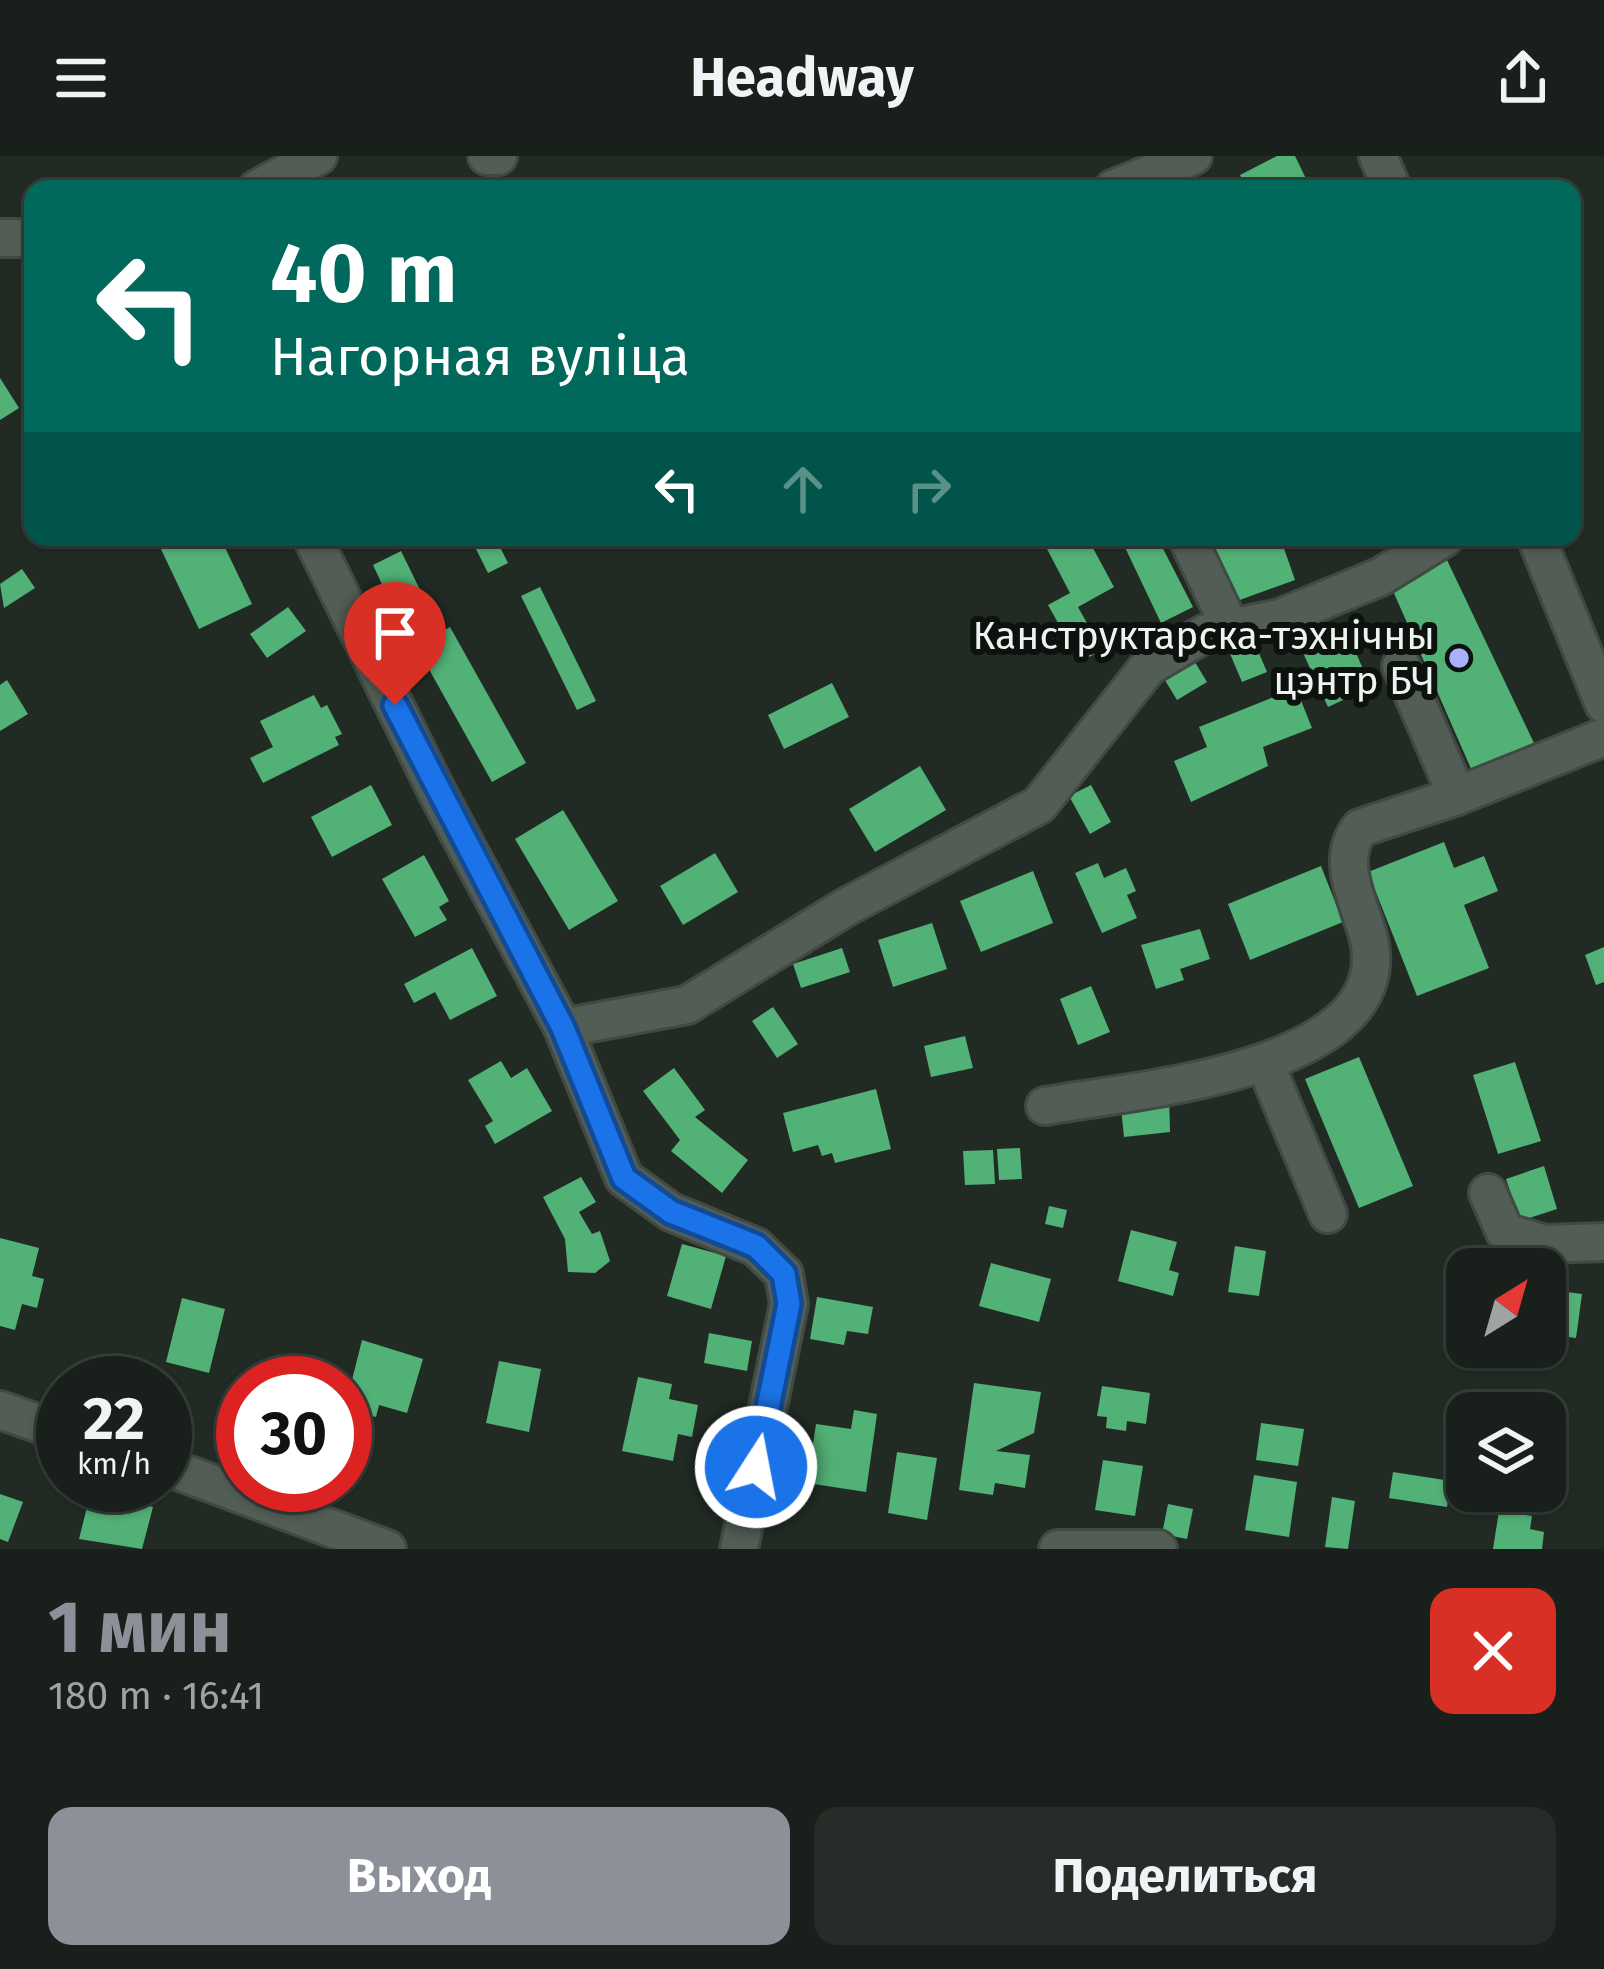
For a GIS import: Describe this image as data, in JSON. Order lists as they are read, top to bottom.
{
  "places": ["Канструктарска-тэхнічны цэнтр БЧ"],
  "north": "top right",
  "page": {
    "header": "Headway",
    "turn": ["40 m", "Нагорная вуліца"],
    "speed": "22 km/h",
    "limit": "30",
    "heading": ["1 мин", "180 m · 16:41"],
    "buttons": ["Выход", "Поделиться"]
  }
}
